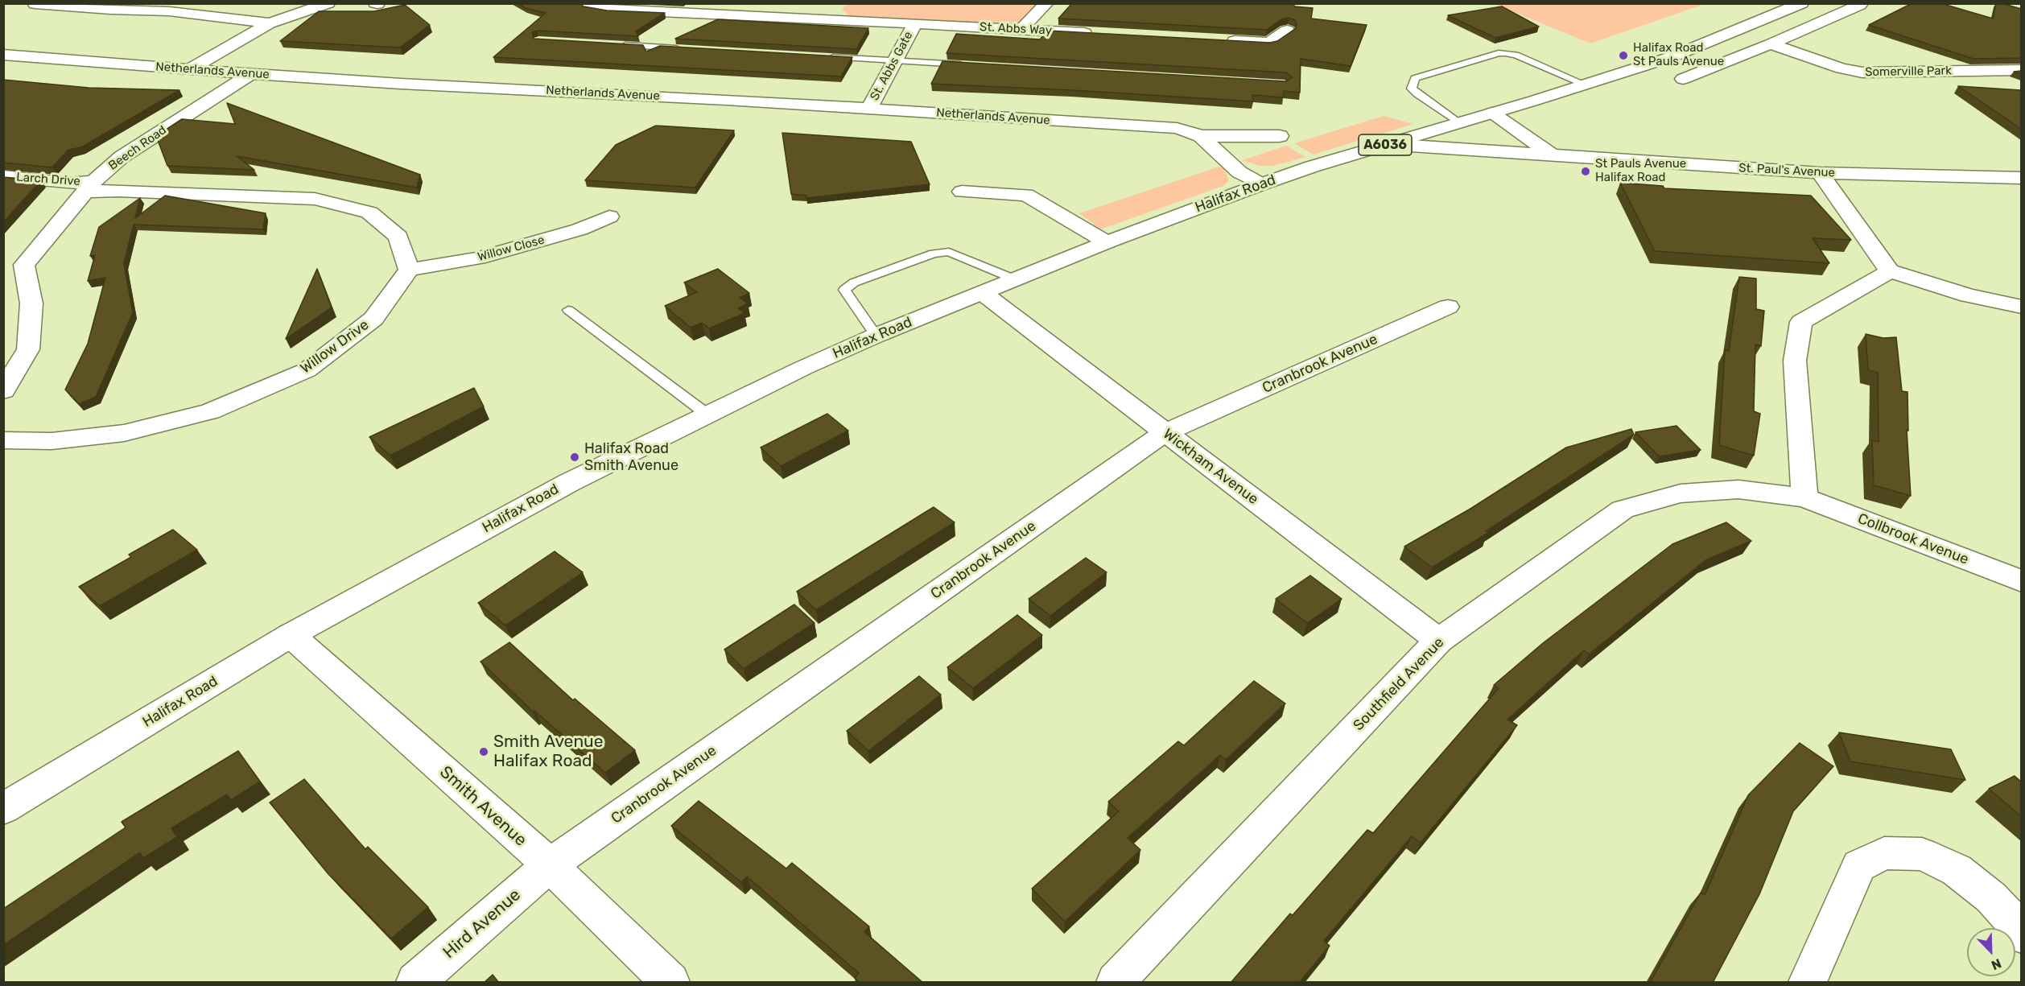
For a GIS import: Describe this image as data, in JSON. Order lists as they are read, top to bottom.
{
  "streets": {
    "main road": [
      "St. Abbs Way",
      "St. Abbs Gate",
      "Netherlands Avenue",
      "Somerville Park",
      "A6036",
      "Beech Road",
      "St. Paul's Avenue",
      "Larch Drive",
      "Halifax Road",
      "Willow Close",
      "Willow Drive",
      "Cranbrook Avenue",
      "Wickham Avenue",
      "Collbrook Avenue",
      "Southfield Avenue",
      "Smith Avenue",
      "Hird Avenue"
    ]
  },
  "crossings": [
    ["St. Abbs Way", "St. Abbs Gate"],
    ["St. Abbs Gate", "Netherlands Avenue"],
    ["Netherlands Avenue", "Beech Road"],
    ["Netherlands Avenue", "Halifax Road"],
    ["Beech Road", "Larch Drive"],
    ["St. Paul's Avenue", "Halifax Road"],
    ["Halifax Road", "Wickham Avenue"],
    ["Halifax Road", "Smith Avenue"],
    ["Willow Close", "Willow Drive"],
    ["Cranbrook Avenue", "Wickham Avenue"],
    ["Cranbrook Avenue", "Smith Avenue"],
    ["Cranbrook Avenue", "Hird Avenue"],
    ["Wickham Avenue", "Southfield Avenue"],
    ["Collbrook Avenue", "Southfield Avenue"],
    ["Smith Avenue", "Hird Avenue"]
  ],
  "places": [
    "Halifax Road St Pauls Avenue",
    "St Pauls Avenue Halifax Road",
    "Halifax Road Smith Avenue",
    "Smith Avenue Halifax Road"
  ],
  "north": "bottom right"
}
